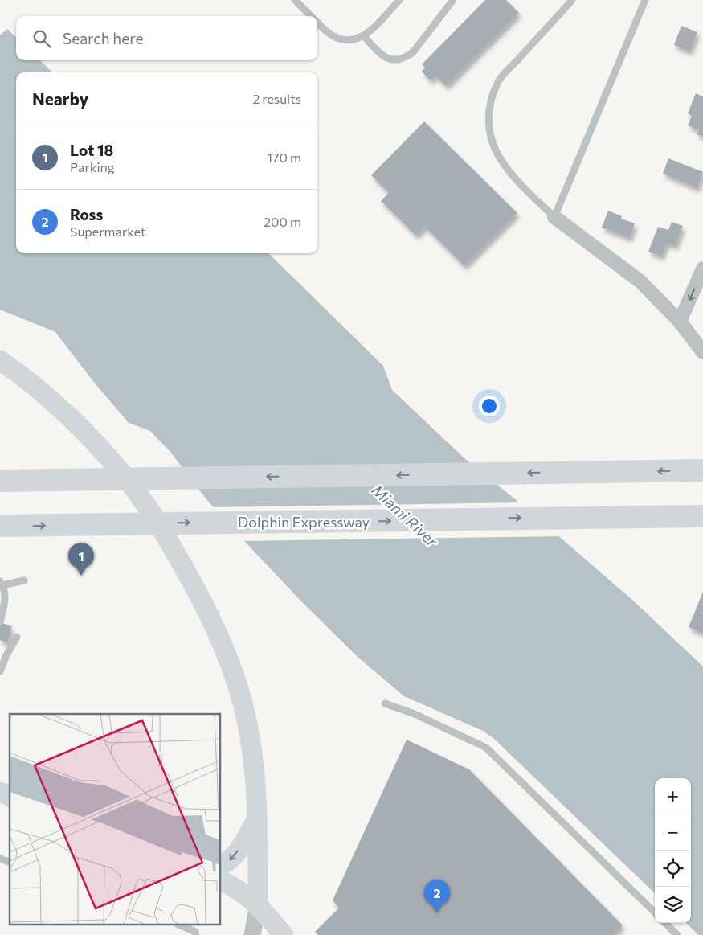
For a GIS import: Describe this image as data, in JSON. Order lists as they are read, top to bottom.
{
  "streets": {
    "highway": ["Dolphin Expressway"]
  },
  "water": ["Miami River"],
  "page": {
    "search": "Search here",
    "heading": ["Nearby", "2 results"],
    "list": [
      {
        "mark": "1",
        "name": "Lot 18",
        "note": "Parking",
        "value": "170 m"
      },
      {
        "mark": "2",
        "name": "Ross",
        "note": "Supermarket",
        "value": "200 m"
      }
    ],
    "pins": ["1", "2"],
    "map_buttons": ["+", "−"]
  }
}
